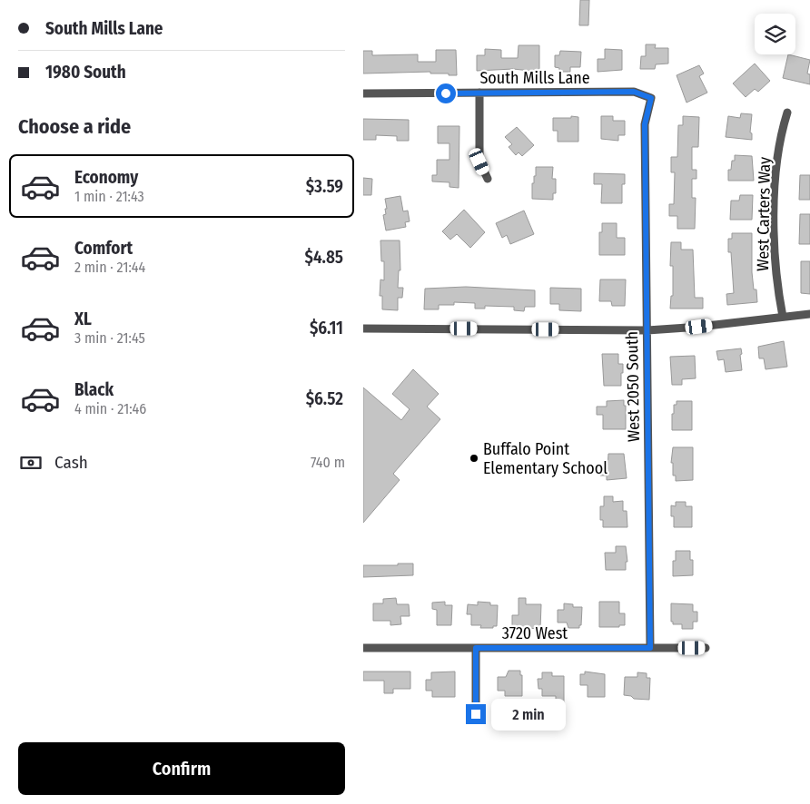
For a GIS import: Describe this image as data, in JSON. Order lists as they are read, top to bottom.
{
  "streets": {
    "street": [
      "South Mills Lane",
      "West Carters Way",
      "West 2050 South",
      "3720 West"
    ]
  },
  "crossings": [
    ["South Mills Lane", "West 2050 South"],
    ["West 2050 South", "3720 West"]
  ],
  "places": ["Buffalo Point Elementary School"],
  "page": {
    "banner": ["South Mills Lane", "1980 South"],
    "heading": "Choose a ride",
    "list": [
      {
        "name": "Economy",
        "note": "1 min · 21:43",
        "value": "$3.59"
      },
      {
        "name": "Comfort",
        "note": "2 min · 21:44",
        "value": "$4.85"
      },
      {
        "name": "XL",
        "note": "3 min · 21:45",
        "value": "$6.11"
      },
      {
        "name": "Black",
        "note": "4 min · 21:46",
        "value": "$6.52"
      }
    ],
    "pay": ["Cash", "740 m"],
    "bubble": "2 min",
    "buttons": "Confirm"
  }
}
